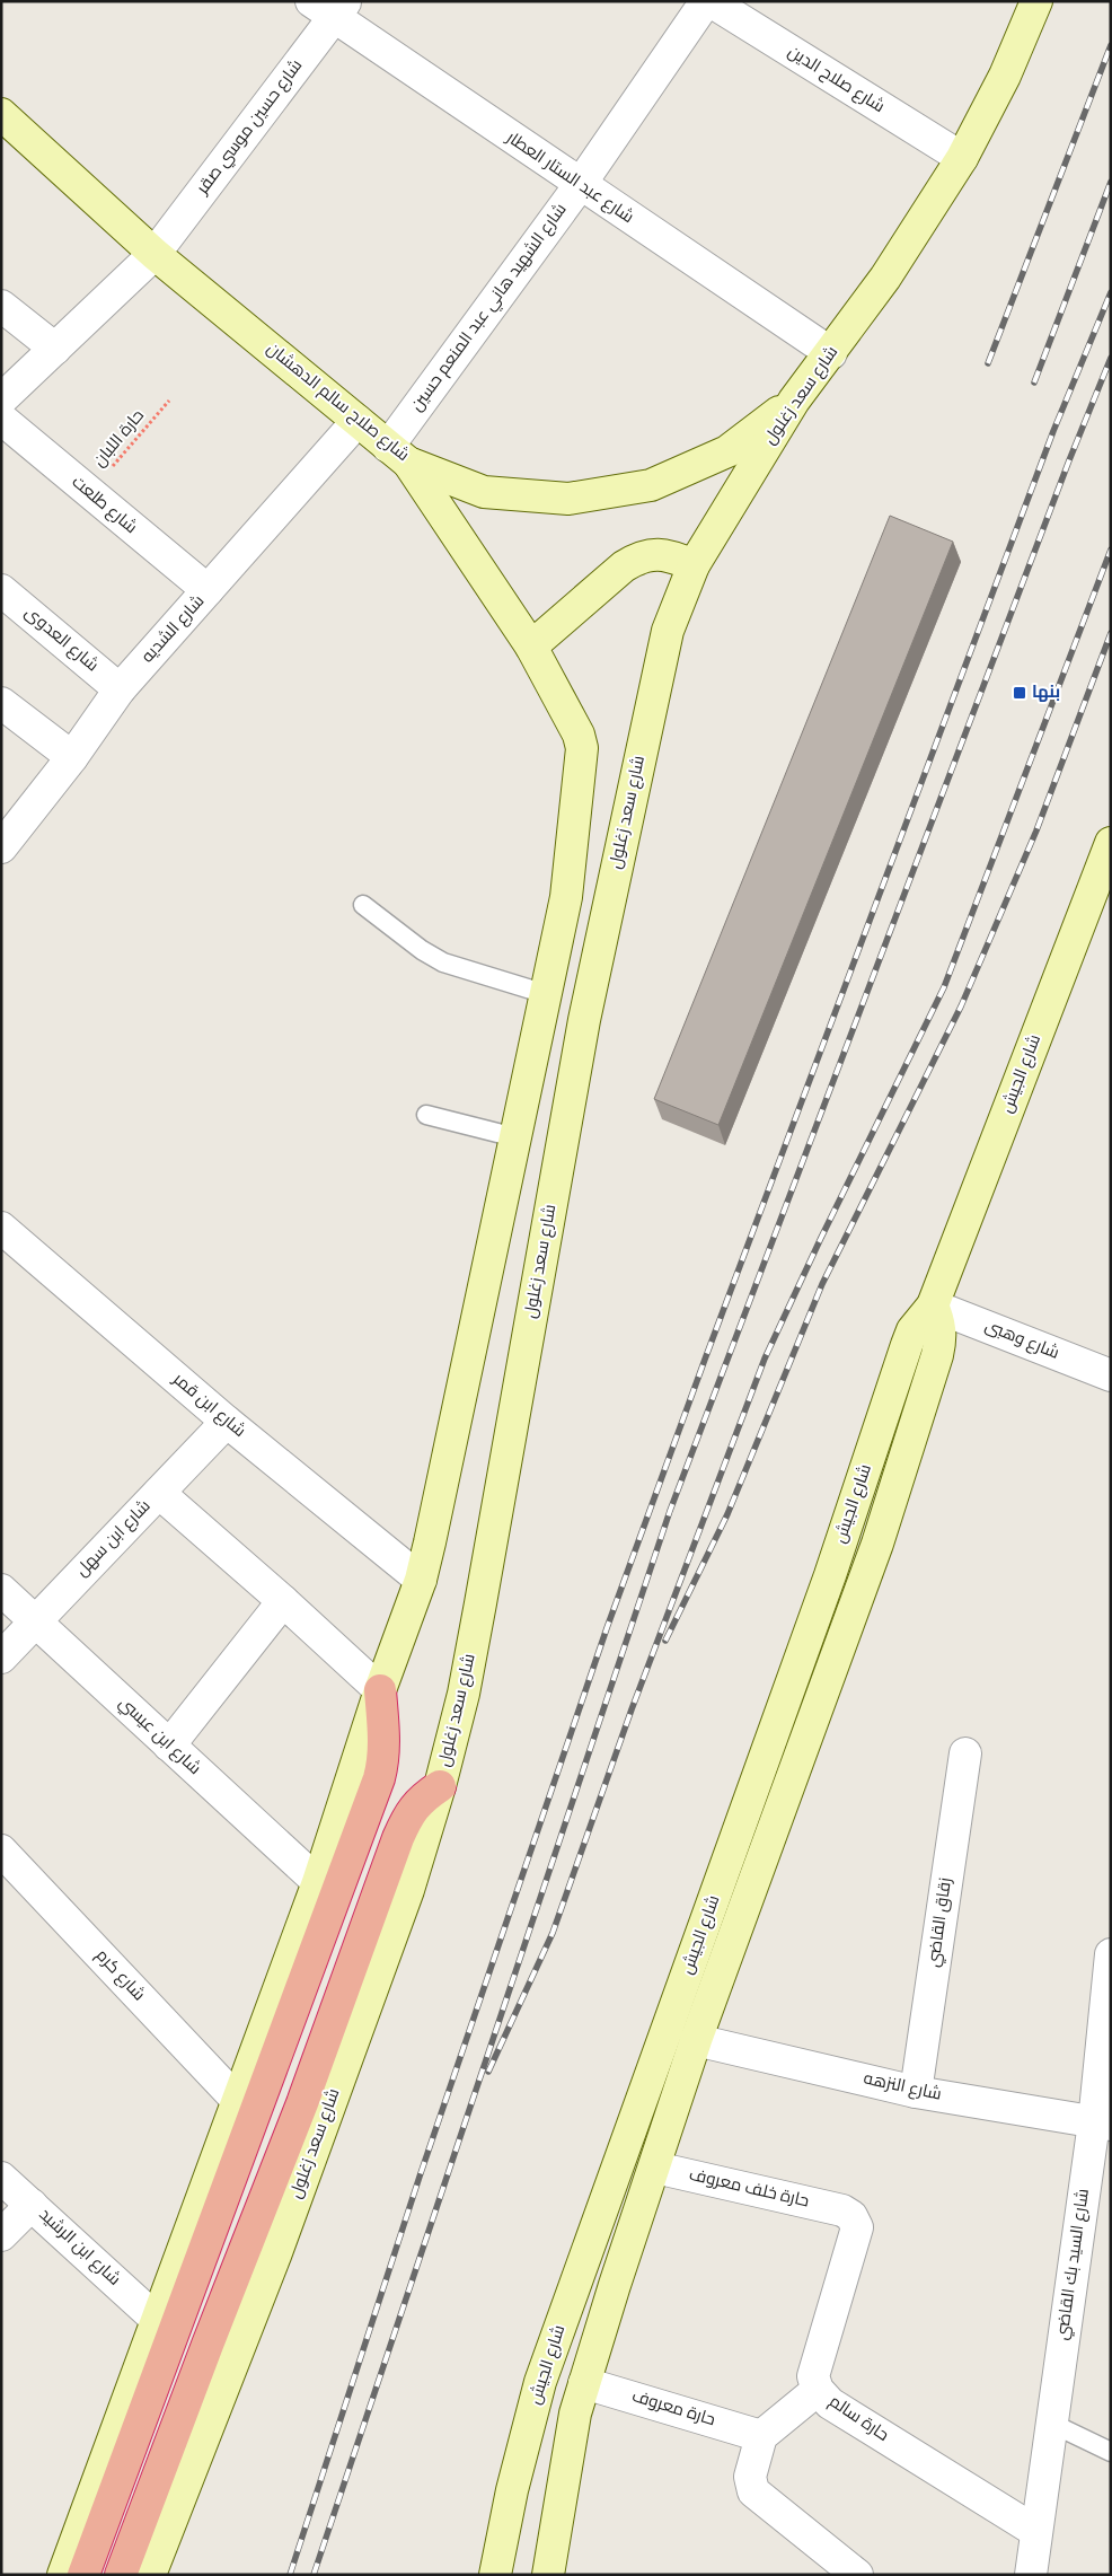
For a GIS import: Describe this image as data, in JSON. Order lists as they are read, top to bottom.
{
  "streets": {
    "main road": ["شارع سعد زغلول", "شارع صلاح سالم الدهشان", "شارع الجيش"],
    "street": [
      "شارع صلاح الدين",
      "شارع حسين موسي صقر",
      "شارع عبد الستار العطار",
      "شارع الشهيد هاني عبد المنعم حسين",
      "شارع طلعت",
      "شارع الشديه",
      "شارع العدوى",
      "شارع وهبى",
      "شارع ابن قمر",
      "شارع ابن سهل",
      "شارع ابن عيسي",
      "زقاق القاضي",
      "شارع كرم",
      "شارع النزهه",
      "حارة خلف معروف",
      "شارع ابن الرشيد",
      "شارع السيد بك القاضي",
      "حارة معروف",
      "حارة سالم"
    ],
    "path": ["حارة اللبان"]
  },
  "crossings": [
    ["شارع صلاح الدين", "شارع الشهيد هاني عبد المنعم حسين"],
    ["شارع صلاح الدين", "شارع سعد زغلول"],
    ["شارع حسين موسي صقر", "شارع عبد الستار العطار"],
    ["شارع حسين موسي صقر", "شارع صلاح سالم الدهشان"],
    ["شارع حسين موسي صقر", "شارع طلعت"],
    ["شارع عبد الستار العطار", "شارع الشهيد هاني عبد المنعم حسين"],
    ["شارع عبد الستار العطار", "شارع سعد زغلول"],
    ["شارع الشهيد هاني عبد المنعم حسين", "شارع صلاح سالم الدهشان"],
    ["شارع سعد زغلول", "شارع صلاح سالم الدهشان"],
    ["شارع صلاح سالم الدهشان", "شارع الشديه"],
    ["حارة اللبان", "شارع طلعت"],
    ["شارع طلعت", "شارع الشديه"],
    ["شارع الشديه", "شارع العدوى"],
    ["شارع الجيش", "شارع وهبى"],
    ["شارع الجيش", "شارع النزهه"],
    ["شارع الجيش", "حارة خلف معروف"],
    ["شارع الجيش", "حارة معروف"],
    ["شارع ابن قمر", "شارع ابن سهل"],
    ["شارع ابن سهل", "شارع ابن عيسي"],
    ["زقاق القاضي", "شارع النزهه"],
    ["شارع النزهه", "شارع السيد بك القاضي"],
    ["حارة خلف معروف", "حارة سالم"],
    ["شارع السيد بك القاضي", "حارة سالم"]
  ],
  "places": {
    "transit": ["بنها"]
  }
}
